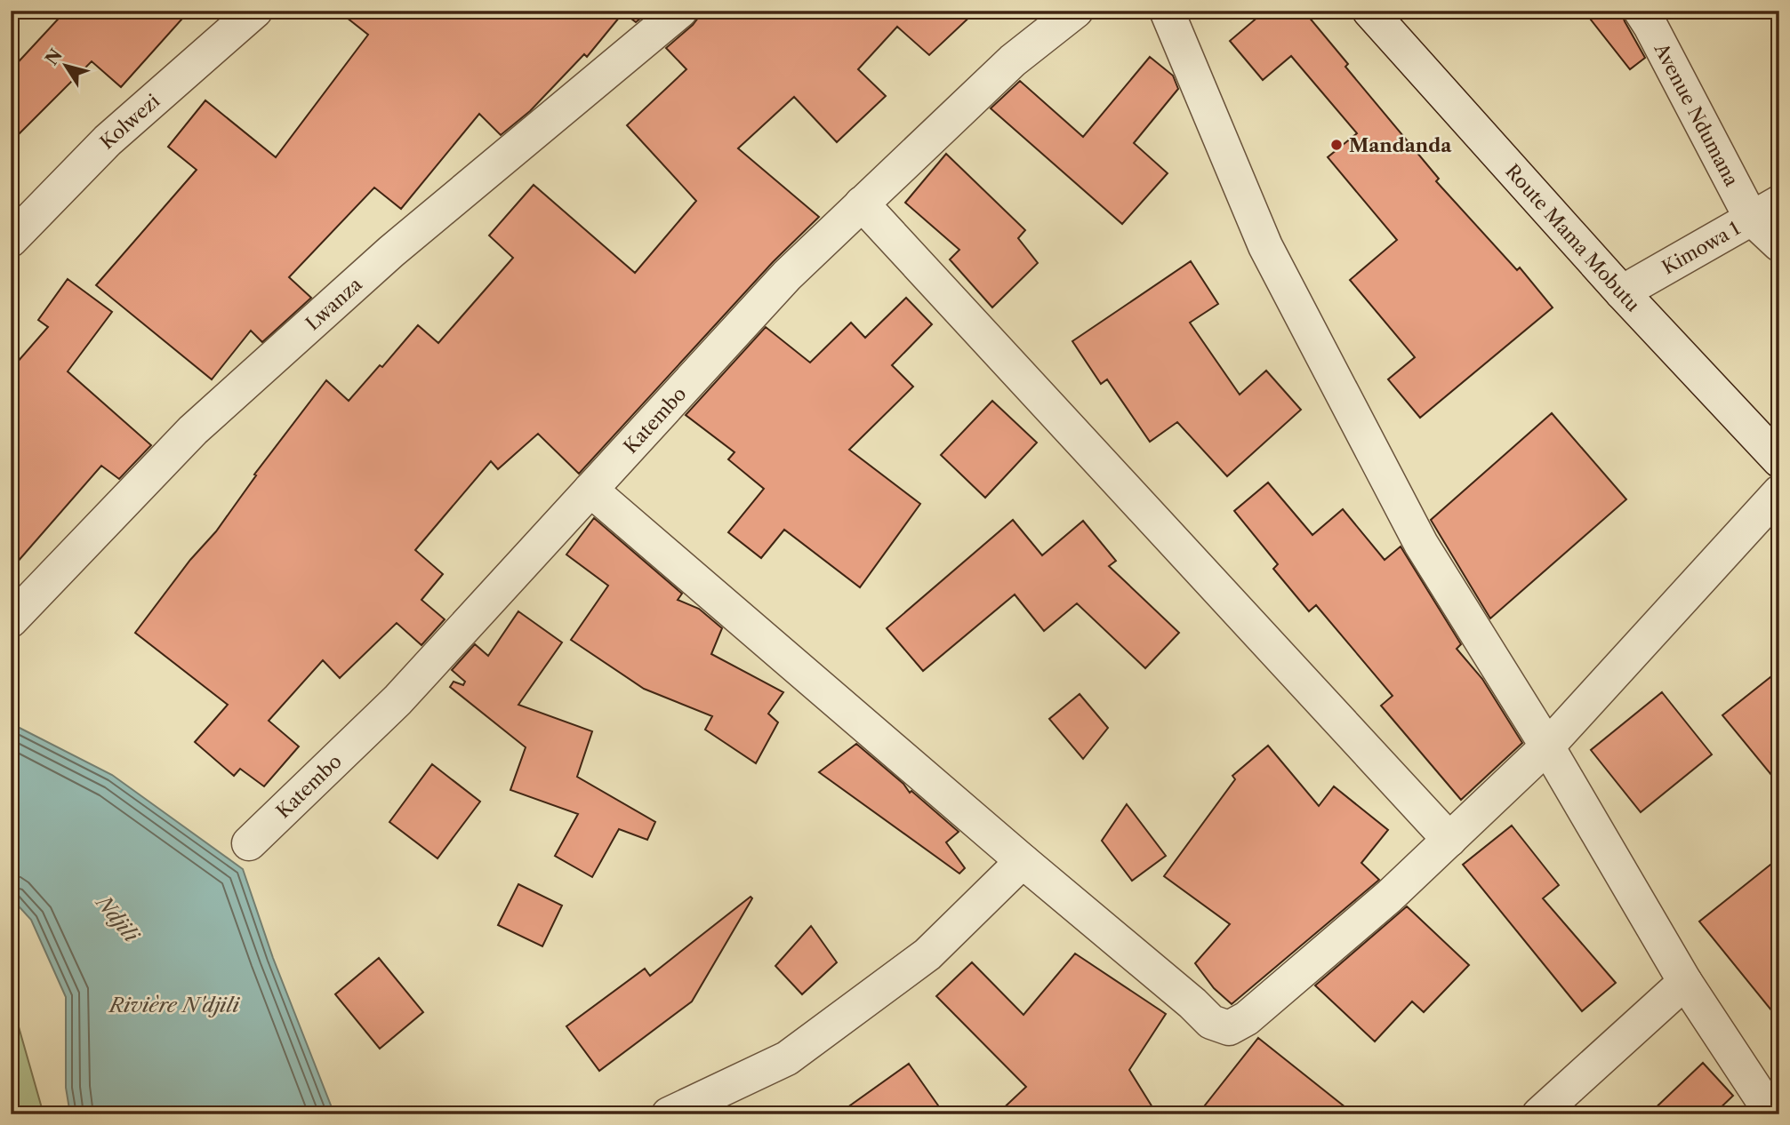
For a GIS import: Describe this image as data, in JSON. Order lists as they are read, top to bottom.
{
  "streets": {
    "street": [
      "Avenue Ndumana",
      "Kolwezi",
      "Route Mama Mobutu",
      "Kimowa 1",
      "Lwanza",
      "Katembo"
    ]
  },
  "crossings": [
    ["Avenue Ndumana", "Kimowa 1"],
    ["Route Mama Mobutu", "Kimowa 1"]
  ],
  "water": ["Ndjili", "Rivière N'djili"],
  "places": ["Mandanda"],
  "north": "top left"
}
